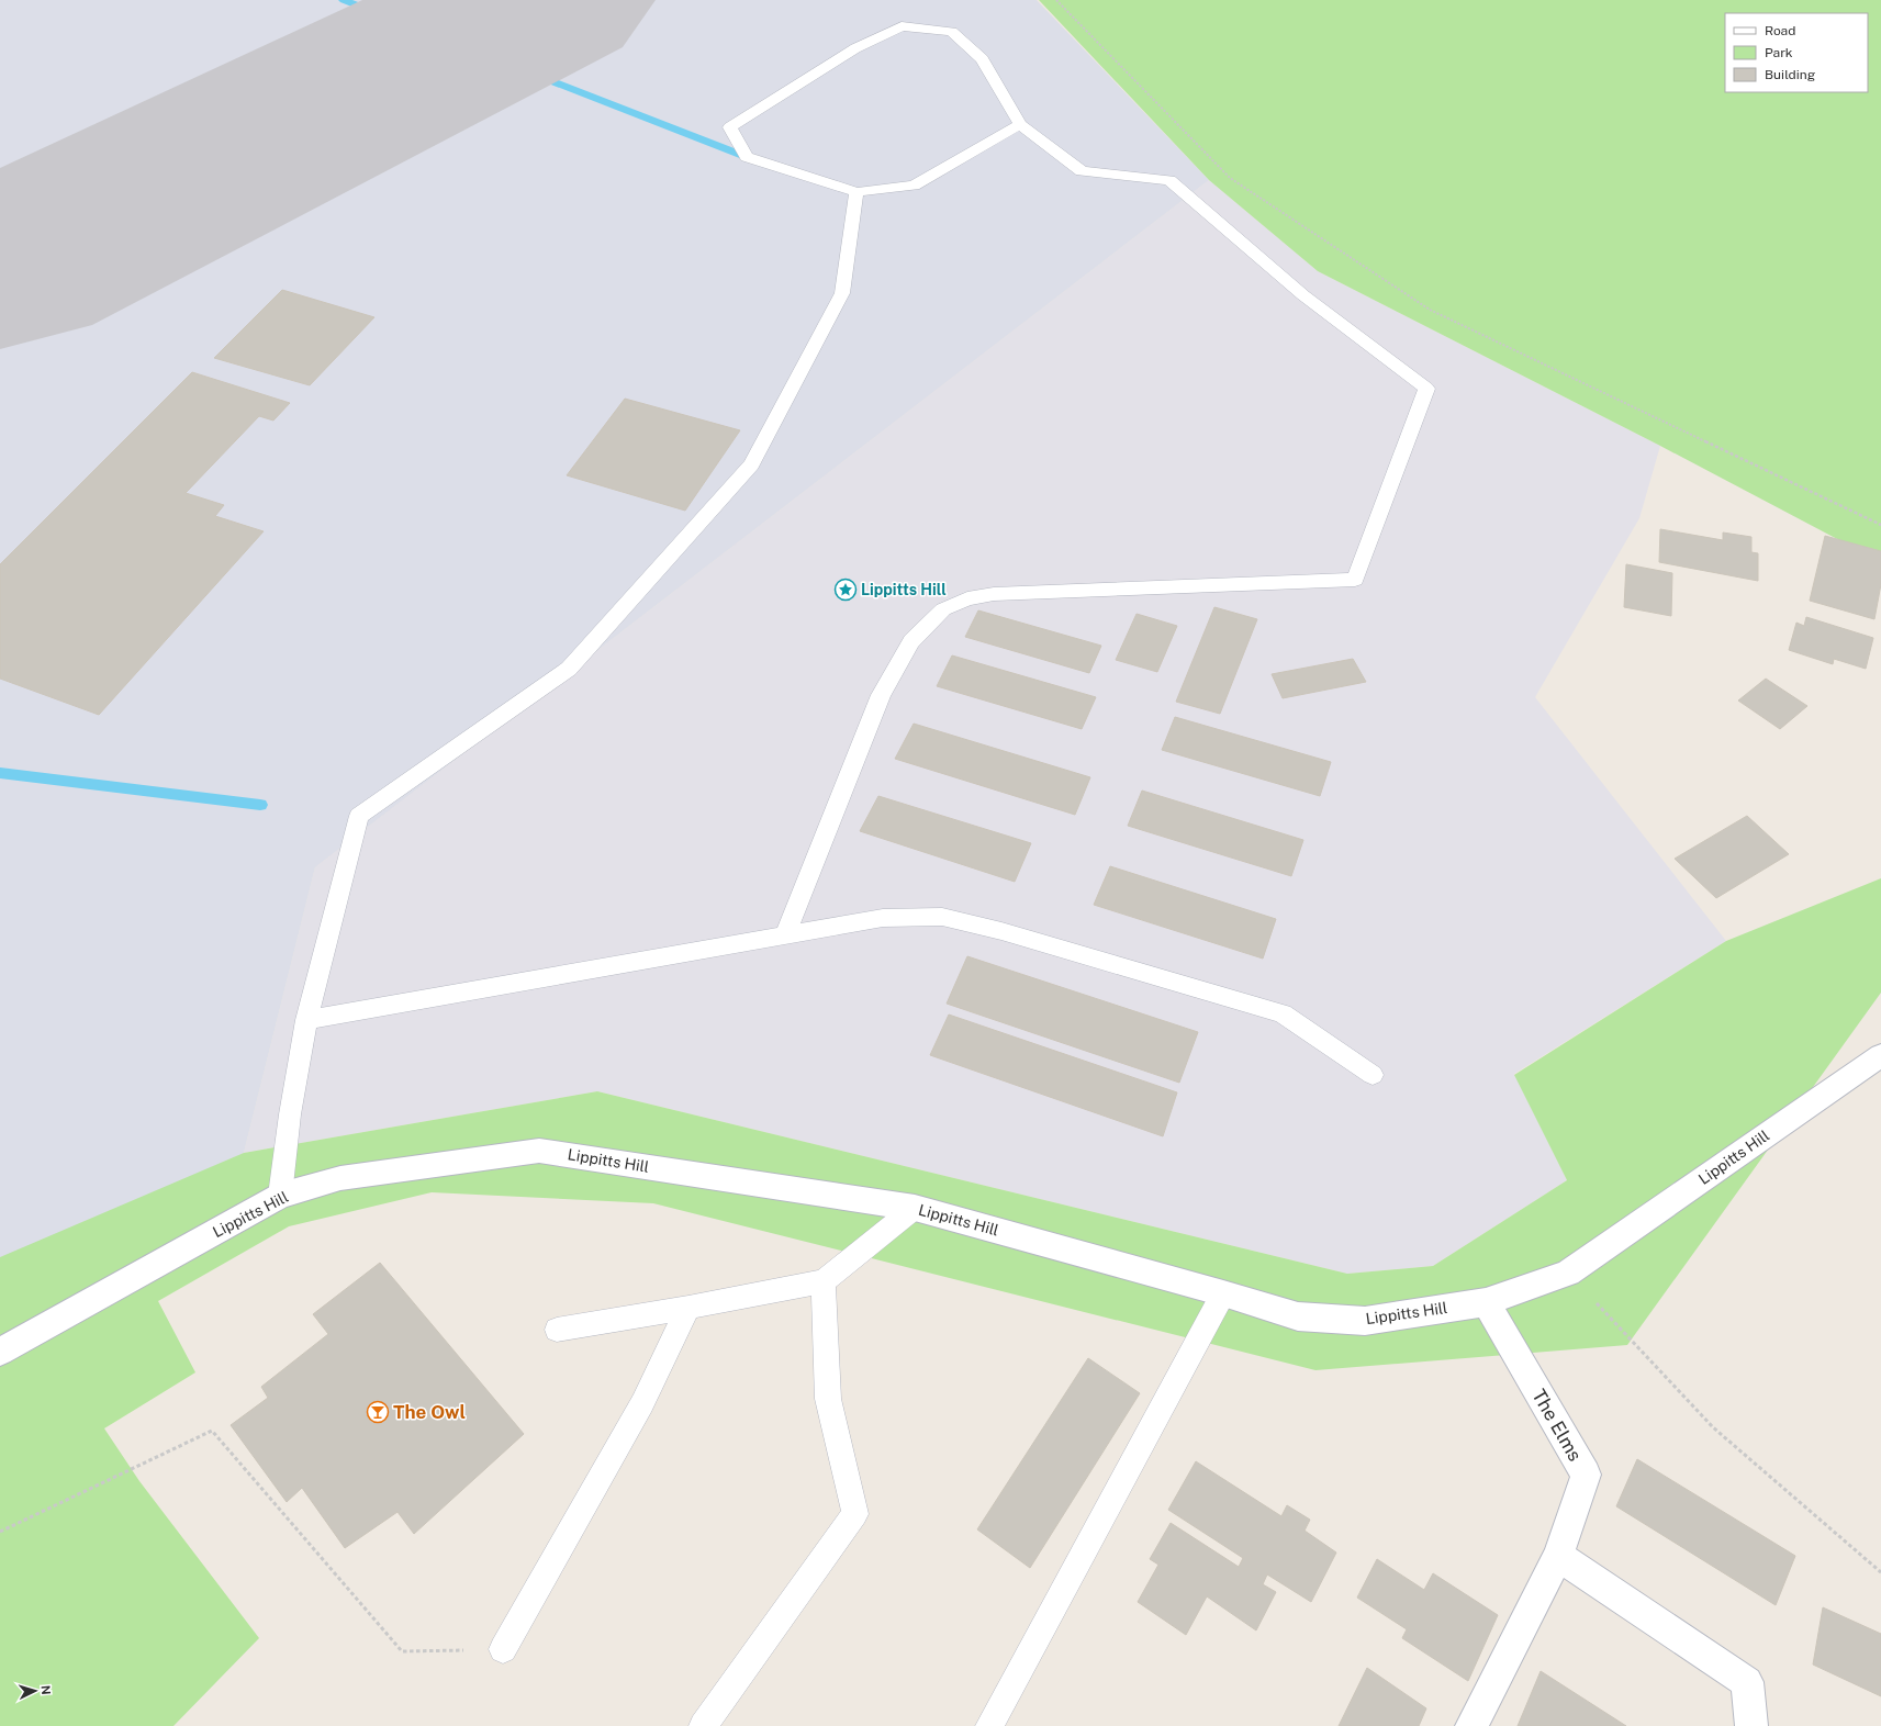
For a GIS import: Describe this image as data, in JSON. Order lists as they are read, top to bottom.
{
  "streets": {
    "street": ["Lippitts Hill", "The Elms"]
  },
  "crossings": [
    ["Lippitts Hill", "The Elms"]
  ],
  "places": {
    "place": ["Lippitts Hill"],
    "bar": ["The Owl"]
  },
  "legend": ["Road", "Park", "Building"],
  "north": "right"
}
